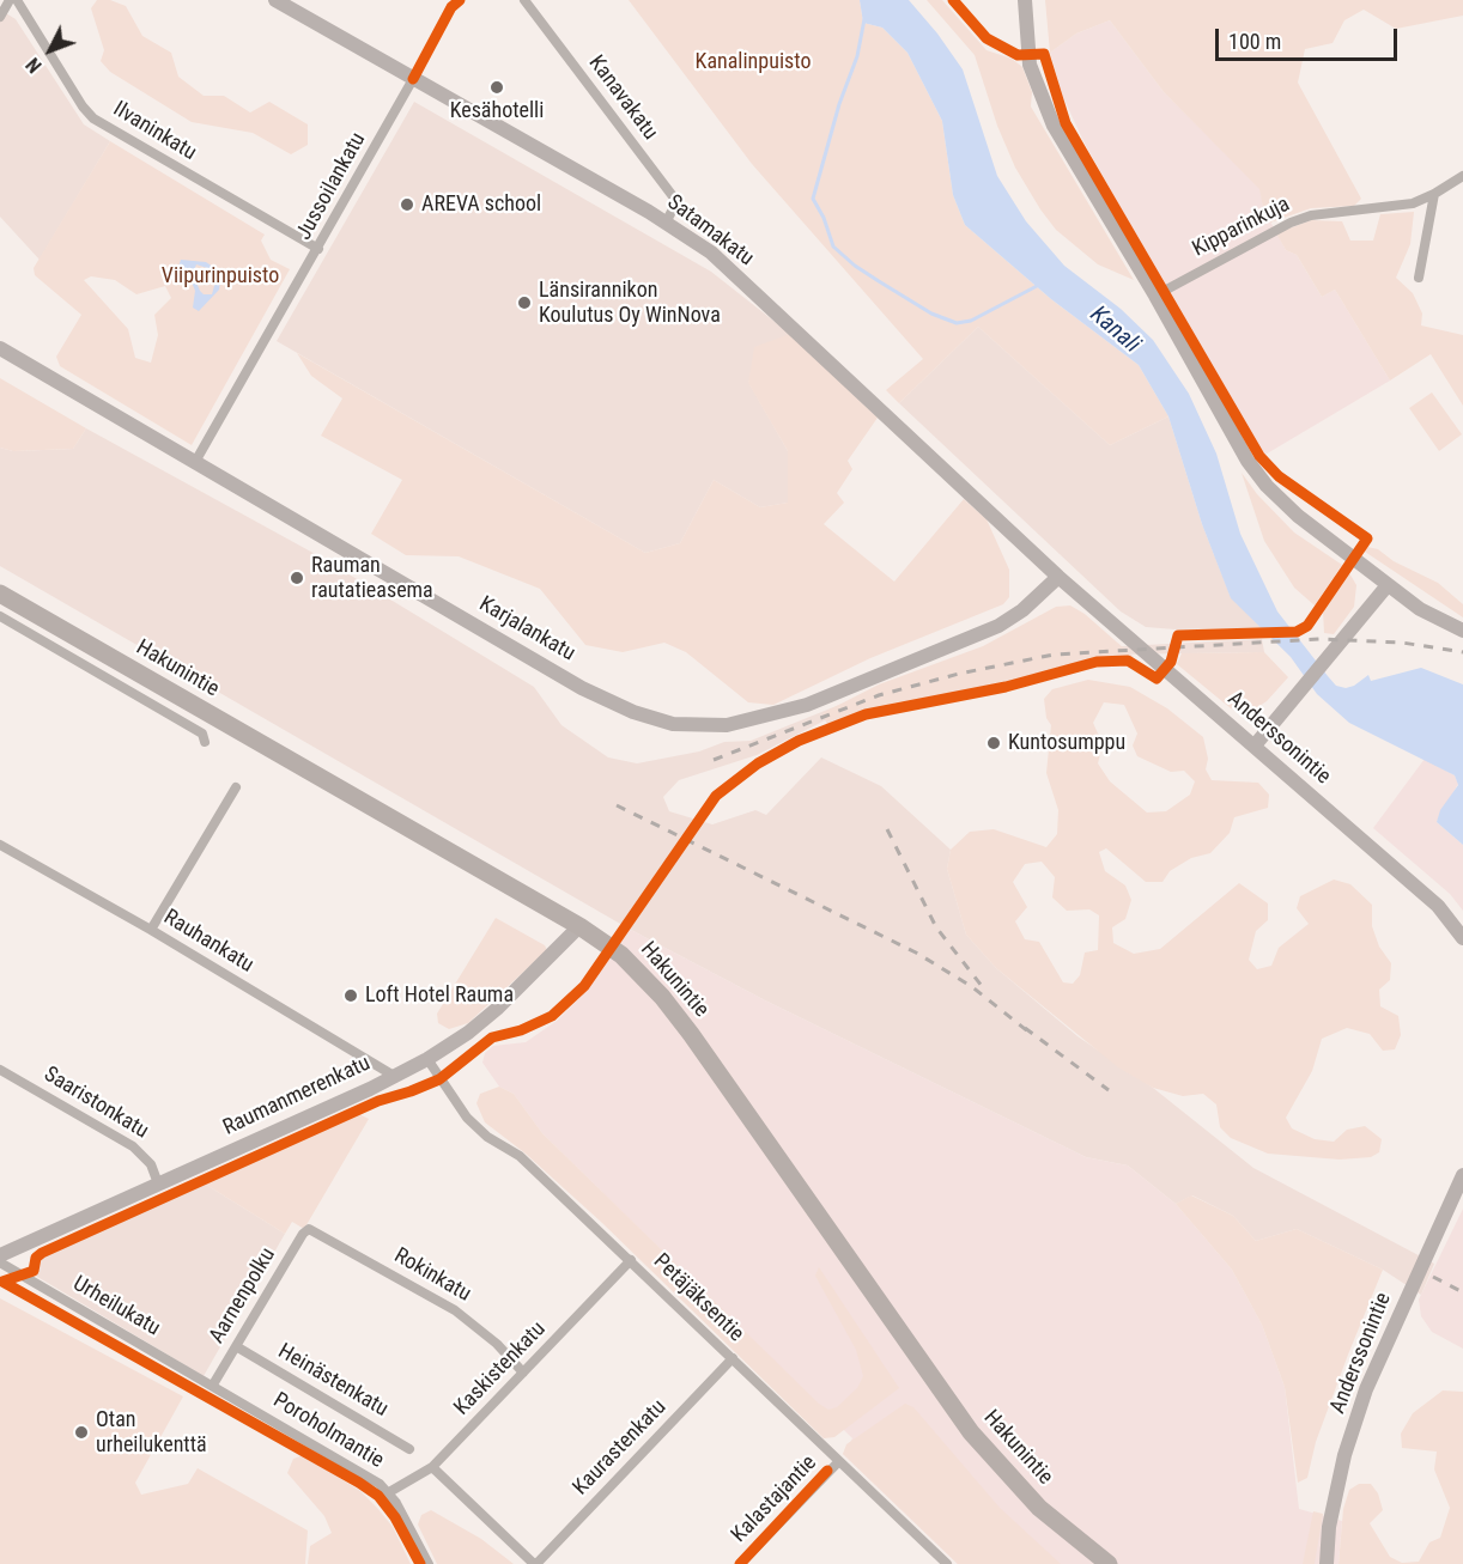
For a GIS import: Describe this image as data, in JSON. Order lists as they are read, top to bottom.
{
  "streets": {
    "highway": ["Hakunintie"],
    "main road": [
      "Satamakatu",
      "Karjalankatu",
      "Anderssonintie",
      "Raumanmerenkatu"
    ],
    "street": [
      "Kanavakatu",
      "Ilvaninkatu",
      "Jussoilankatu",
      "Kipparinkuja",
      "Rauhankatu",
      "Saaristonkatu",
      "Rokinkatu",
      "Aarnenpolku",
      "Petäjäksentie",
      "Urheilukatu",
      "Kaskistenkatu",
      "Heinästenkatu",
      "Poroholmantie",
      "Kaurastenkatu",
      "Kalastajantie"
    ]
  },
  "crossings": [
    ["Kanavakatu", "Satamakatu"],
    ["Ilvaninkatu", "Jussoilankatu"],
    ["Jussoilankatu", "Satamakatu"],
    ["Jussoilankatu", "Karjalankatu"],
    ["Satamakatu", "Karjalankatu"],
    ["Satamakatu", "Anderssonintie"],
    ["Karjalankatu", "Anderssonintie"],
    ["Hakunintie", "Raumanmerenkatu"],
    ["Rauhankatu", "Raumanmerenkatu"],
    ["Raumanmerenkatu", "Saaristonkatu"],
    ["Raumanmerenkatu", "Petäjäksentie"],
    ["Rokinkatu", "Aarnenpolku"],
    ["Rokinkatu", "Kaskistenkatu"],
    ["Aarnenpolku", "Urheilukatu"],
    ["Aarnenpolku", "Heinästenkatu"],
    ["Aarnenpolku", "Poroholmantie"],
    ["Petäjäksentie", "Kaskistenkatu"],
    ["Petäjäksentie", "Kaurastenkatu"],
    ["Petäjäksentie", "Kalastajantie"],
    ["Urheilukatu", "Poroholmantie"],
    ["Kaskistenkatu", "Poroholmantie"]
  ],
  "water": ["Kanali"],
  "parks": ["Kanalinpuisto", "Viipurinpuisto"],
  "places": [
    "Kesähotelli",
    "AREVA school",
    "Länsirannikon Koulutus Oy WinNova",
    "Rauman rautatieasema",
    "Kuntosumppu",
    "Loft Hotel Rauma",
    "Otan urheilukenttä"
  ],
  "scale_bar": "100 m",
  "north": "bottom left"
}
